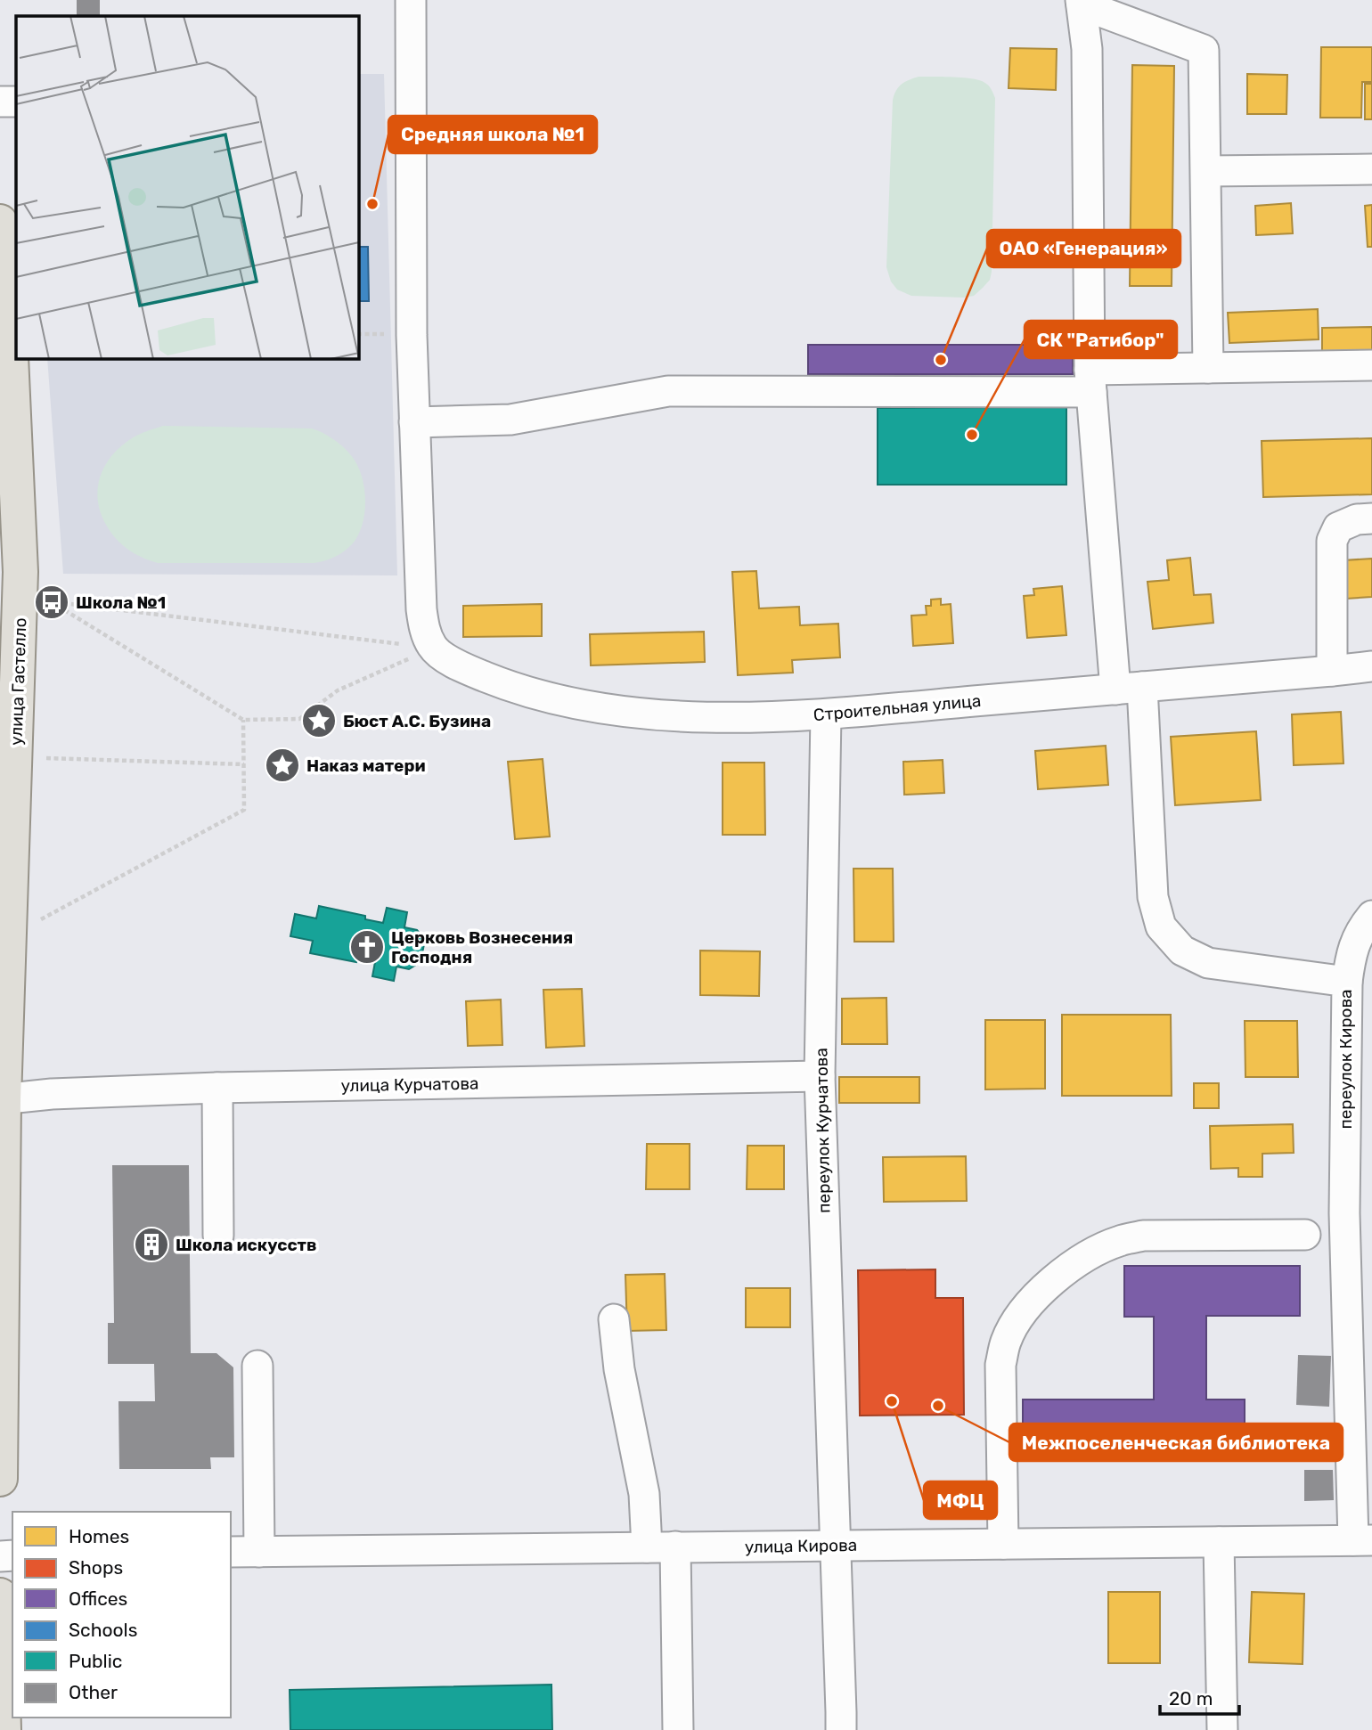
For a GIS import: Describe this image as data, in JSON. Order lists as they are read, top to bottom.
{
  "streets": {
    "main road": ["улица Гастелло"],
    "street": [
      "Строительная улица",
      "переулок Кирова",
      "улица Курчатова",
      "переулок Курчатова",
      "улица Кирова"
    ]
  },
  "crossings": [
    ["улица Гастелло", "улица Курчатова"],
    ["Строительная улица", "переулок Кирова"],
    ["Строительная улица", "переулок Курчатова"],
    ["переулок Кирова", "улица Кирова"],
    ["улица Курчатова", "переулок Курчатова"],
    ["переулок Курчатова", "улица Кирова"]
  ],
  "places": {
    "other": [
      "Средняя школа №1",
      "ОАО «Генерация»",
      "СК \"Ратибор\"",
      "МФЦ",
      "Межпоселенческая библиотека"
    ],
    "bus stop": ["Школа №1"],
    "place": ["Бюст А.С. Бузина", "Наказ матери"],
    "church": ["Церковь Вознесения Господня"],
    "building": ["Школа искусств"]
  },
  "legend": [
    "Homes",
    "Shops",
    "Offices",
    "Schools",
    "Public",
    "Other"
  ],
  "scale_bar": "20 m"
}
